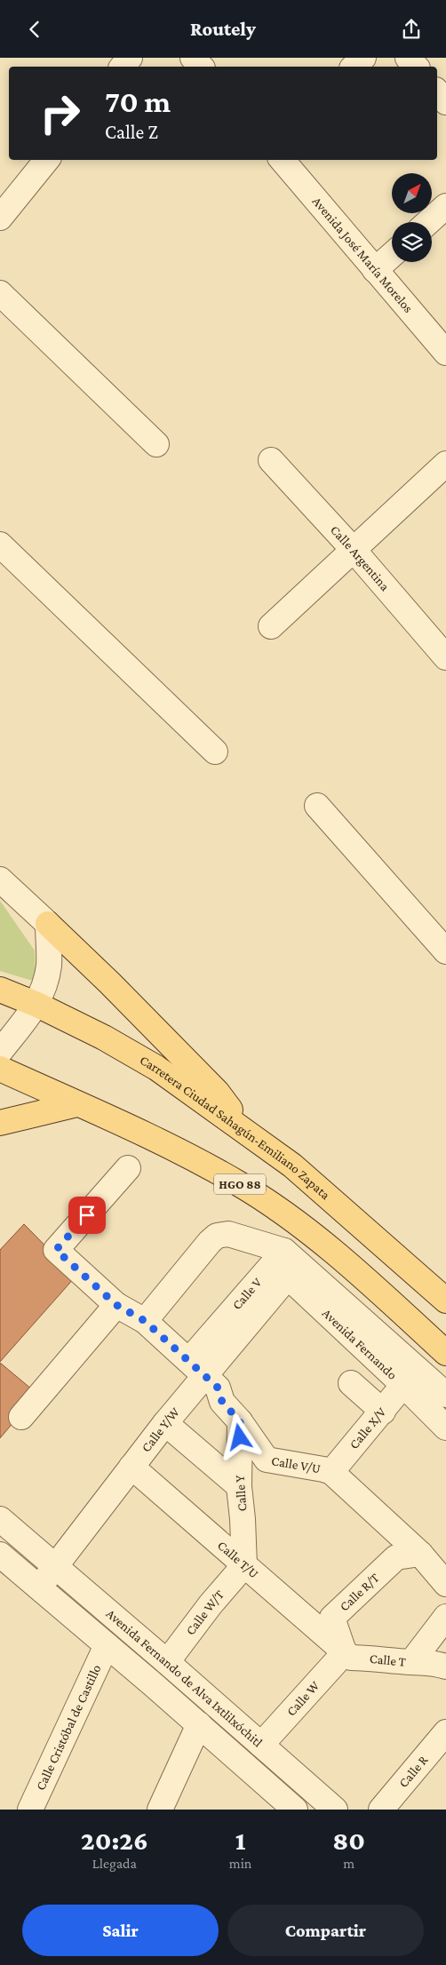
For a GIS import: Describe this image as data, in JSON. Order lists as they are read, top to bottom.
{
  "streets": {
    "main road": ["Carretera Ciudad Sahagún-Emiliano Zapata", "HGO 88"],
    "street": [
      "Avenida José María Morelos",
      "Calle Argentina",
      "Calle V",
      "Avenida Fernando",
      "Calle X/V",
      "Calle Y/W",
      "Calle V/U",
      "Calle Y",
      "Calle T/U",
      "Calle R/T",
      "Calle W/T",
      "Calle T",
      "Avenida Fernando de Alva Ixtlilxóchitl",
      "Calle W",
      "Calle Cristóbal de Castillo",
      "Calle R"
    ]
  },
  "crossings": [
    ["HGO 88", "Calle V"],
    ["Calle V", "Avenida Fernando"],
    ["Calle V", "Calle Y/W"],
    ["Calle V", "Calle V/U"],
    ["Avenida Fernando", "Calle X/V"],
    ["Calle X/V", "Calle V/U"],
    ["Calle Y/W", "Calle V/U"],
    ["Calle Y/W", "Calle T/U"],
    ["Calle Y/W", "Avenida Fernando de Alva Ixtlilxóchitl"],
    ["Calle V/U", "Calle Y"],
    ["Calle V/U", "Calle R/T"],
    ["Calle Y", "Calle T/U"],
    ["Calle Y", "Calle W/T"],
    ["Calle T/U", "Calle R/T"],
    ["Calle T/U", "Calle W/T"],
    ["Calle T/U", "Calle T"],
    ["Calle T/U", "Calle W"],
    ["Calle R/T", "Calle T"],
    ["Calle R/T", "Calle W"],
    ["Calle W/T", "Avenida Fernando de Alva Ixtlilxóchitl"],
    ["Calle T", "Calle W"],
    ["Avenida Fernando de Alva Ixtlilxóchitl", "Calle W"],
    ["Avenida Fernando de Alva Ixtlilxóchitl", "Calle Cristóbal de Castillo"]
  ],
  "north": "top right",
  "page": {
    "header": "Routely",
    "turn": ["70 m", "Calle Z"],
    "eta": [
      "20:26",
      "Llegada",
      "1",
      "min",
      "80",
      "m"
    ],
    "buttons": ["Salir", "Compartir"]
  }
}
